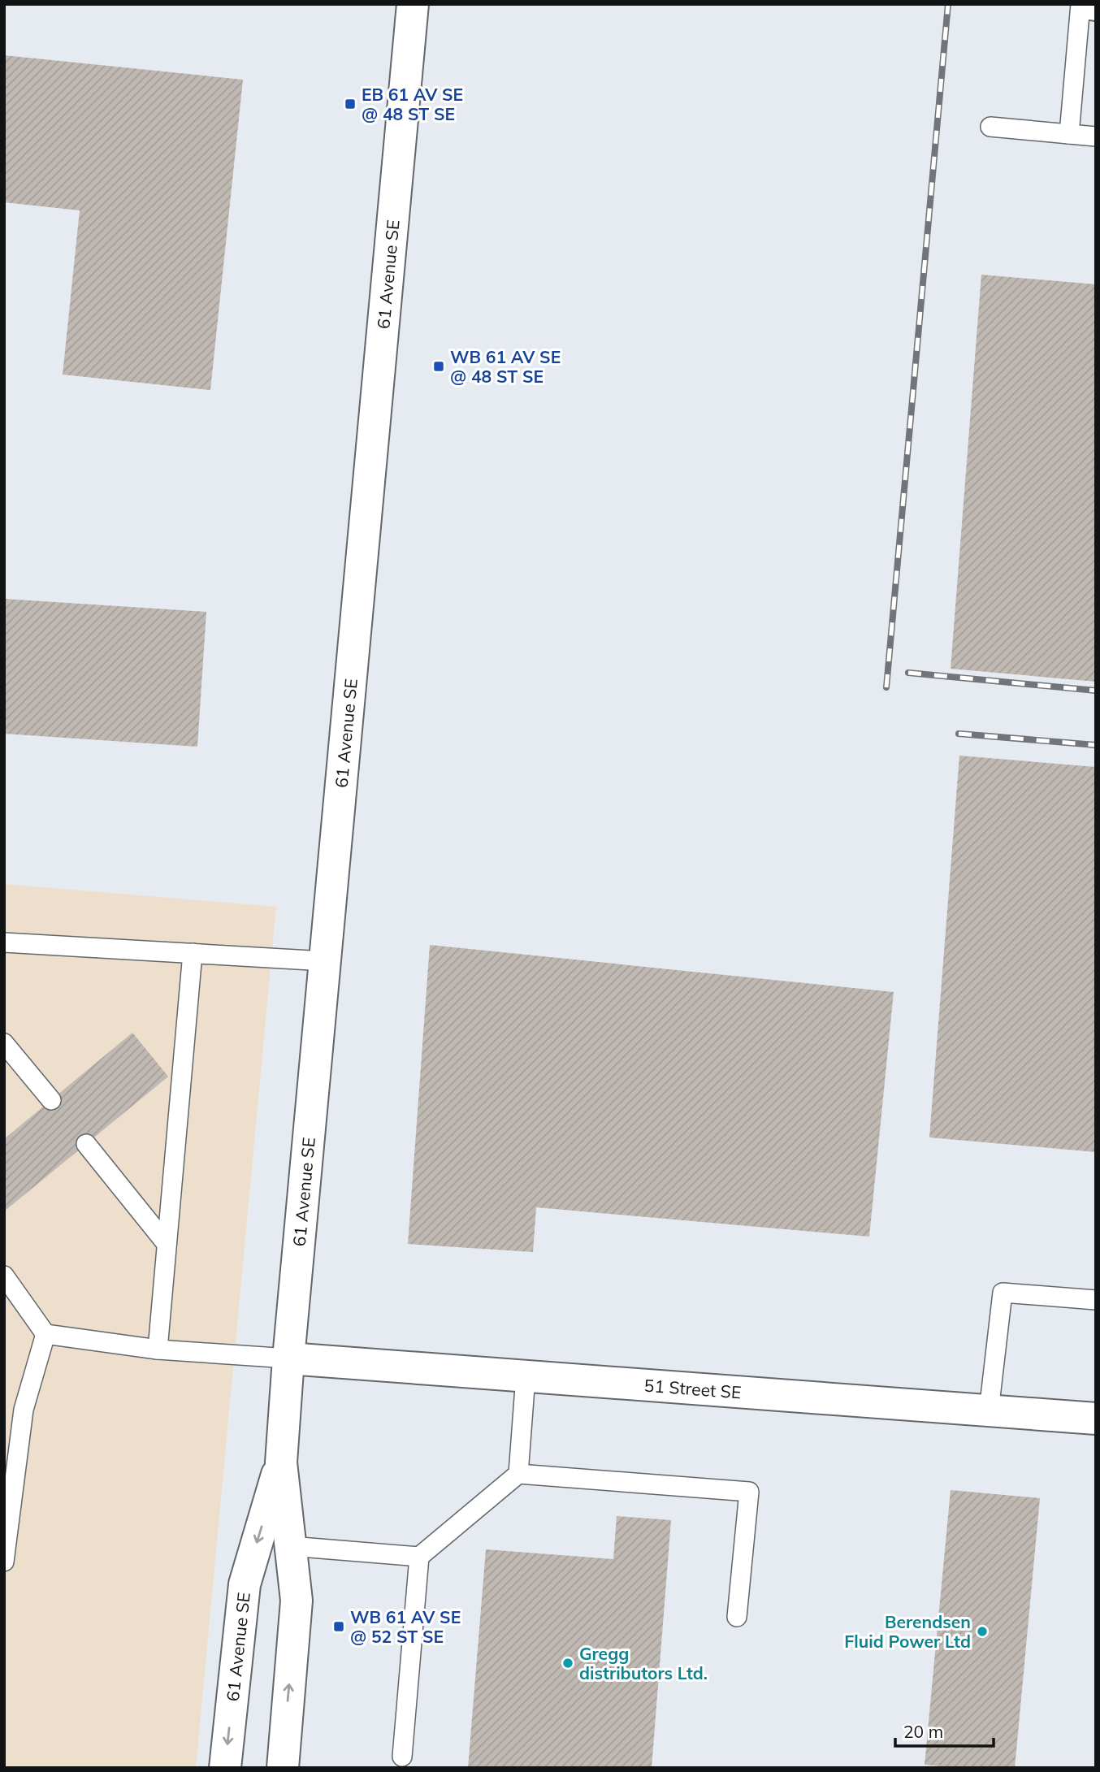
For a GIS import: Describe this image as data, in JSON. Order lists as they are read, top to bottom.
{
  "streets": {
    "street": ["61 Avenue SE", "51 Street SE"]
  },
  "crossings": [
    ["61 Avenue SE", "51 Street SE"]
  ],
  "places": {
    "transit": ["EB 61 AV SE @ 48 ST SE", "WB 61 AV SE @ 48 ST SE", "WB 61 AV SE @ 52 ST SE"],
    "other": ["Berendsen Fluid Power Ltd", "Gregg distributors Ltd."]
  },
  "scale_bar": "20 m"
}
